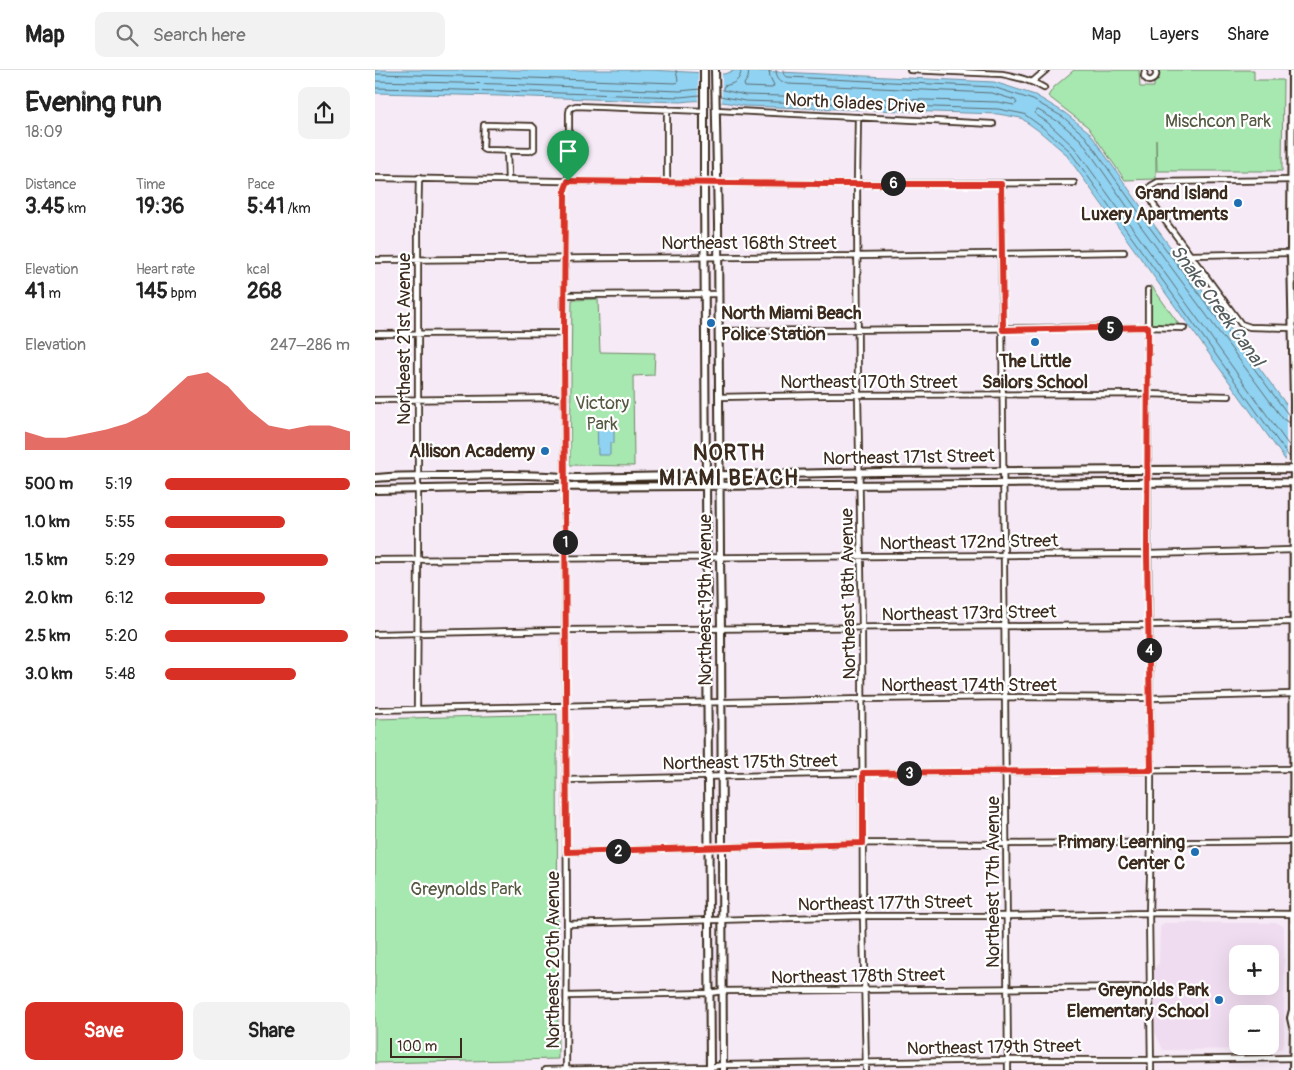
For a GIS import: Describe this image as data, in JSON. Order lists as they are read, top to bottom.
{
  "streets": {
    "street": [
      "North Glades Drive",
      "Northeast 168th Street",
      "Northeast 21st Avenue",
      "Northeast 170th Street",
      "Northeast 171st Street",
      "Northeast 172nd Street",
      "Northeast 18th Avenue",
      "Northeast 19th Avenue",
      "Northeast 173rd Street",
      "Northeast 174th Street",
      "Northeast 175th Street",
      "Northeast 17th Avenue",
      "Northeast 177th Street",
      "Northeast 20th Avenue",
      "Northeast 178th Street",
      "Northeast 179th Street"
    ]
  },
  "crossings": [
    ["North Glades Drive", "Northeast 18th Avenue"],
    ["North Glades Drive", "Northeast 19th Avenue"],
    ["Northeast 168th Street", "Northeast 21st Avenue"],
    ["Northeast 168th Street", "Northeast 18th Avenue"],
    ["Northeast 168th Street", "Northeast 19th Avenue"],
    ["Northeast 168th Street", "Northeast 17th Avenue"],
    ["Northeast 168th Street", "Northeast 20th Avenue"],
    ["Northeast 21st Avenue", "Northeast 171st Street"],
    ["Northeast 21st Avenue", "Northeast 172nd Street"],
    ["Northeast 21st Avenue", "Northeast 173rd Street"],
    ["Northeast 21st Avenue", "Northeast 174th Street"],
    ["Northeast 170th Street", "Northeast 18th Avenue"],
    ["Northeast 170th Street", "Northeast 19th Avenue"],
    ["Northeast 170th Street", "Northeast 17th Avenue"],
    ["Northeast 171st Street", "Northeast 18th Avenue"],
    ["Northeast 171st Street", "Northeast 19th Avenue"],
    ["Northeast 171st Street", "Northeast 17th Avenue"],
    ["Northeast 171st Street", "Northeast 20th Avenue"],
    ["Northeast 172nd Street", "Northeast 18th Avenue"],
    ["Northeast 172nd Street", "Northeast 19th Avenue"],
    ["Northeast 172nd Street", "Northeast 17th Avenue"],
    ["Northeast 172nd Street", "Northeast 20th Avenue"],
    ["Northeast 18th Avenue", "Northeast 173rd Street"],
    ["Northeast 18th Avenue", "Northeast 174th Street"],
    ["Northeast 18th Avenue", "Northeast 175th Street"],
    ["Northeast 18th Avenue", "Northeast 177th Street"],
    ["Northeast 18th Avenue", "Northeast 178th Street"],
    ["Northeast 18th Avenue", "Northeast 179th Street"],
    ["Northeast 19th Avenue", "Northeast 173rd Street"],
    ["Northeast 19th Avenue", "Northeast 174th Street"],
    ["Northeast 19th Avenue", "Northeast 175th Street"],
    ["Northeast 19th Avenue", "Northeast 177th Street"],
    ["Northeast 19th Avenue", "Northeast 178th Street"],
    ["Northeast 19th Avenue", "Northeast 179th Street"],
    ["Northeast 173rd Street", "Northeast 17th Avenue"],
    ["Northeast 173rd Street", "Northeast 20th Avenue"],
    ["Northeast 174th Street", "Northeast 17th Avenue"],
    ["Northeast 174th Street", "Northeast 20th Avenue"],
    ["Northeast 175th Street", "Northeast 17th Avenue"],
    ["Northeast 175th Street", "Northeast 20th Avenue"],
    ["Northeast 17th Avenue", "Northeast 177th Street"],
    ["Northeast 17th Avenue", "Northeast 178th Street"],
    ["Northeast 17th Avenue", "Northeast 179th Street"],
    ["Northeast 177th Street", "Northeast 20th Avenue"],
    ["Northeast 20th Avenue", "Northeast 178th Street"],
    ["Northeast 20th Avenue", "Northeast 179th Street"]
  ],
  "districts": ["NORTH MIAMI BEACH"],
  "water": ["Snake Creek Canal"],
  "parks": ["Mischcon Park", "Victory Park", "Greynolds Park"],
  "places": [
    "Grand Island Luxery Apartments",
    "North Miami Beach Police Station",
    "The Little Sailors School",
    "Allison Academy",
    "Primary Learning Center C",
    "Greynolds Park Elementary School"
  ],
  "scale_bar": "100 m",
  "page": {
    "header": "Map",
    "search": "Search here",
    "nav": ["Map", "Layers", "Share"],
    "heading": ["Evening run", "18:09"],
    "stats": [
      ["Distance", "3.45 km"],
      ["Time", "19:36"],
      ["Pace", "5:41 /km"],
      ["Elevation", "41 m"],
      ["Heart rate", "145 bpm"],
      ["kcal", "268"]
    ],
    "pins": [
      "6",
      "5",
      "1",
      "4",
      "3",
      "2"
    ],
    "chart": ["Elevation", "247–286 m"],
    "list": [
      {
        "name": "500 m",
        "note": "5:19"
      },
      {
        "name": "1.0 km",
        "note": "5:55"
      },
      {
        "name": "1.5 km",
        "note": "5:29"
      },
      {
        "name": "2.0 km",
        "note": "6:12"
      },
      {
        "name": "2.5 km",
        "note": "5:20"
      },
      {
        "name": "3.0 km",
        "note": "5:48"
      }
    ],
    "map_buttons": ["+", "−"],
    "buttons": ["Save", "Share"],
    "scale": "100 m"
  }
}
